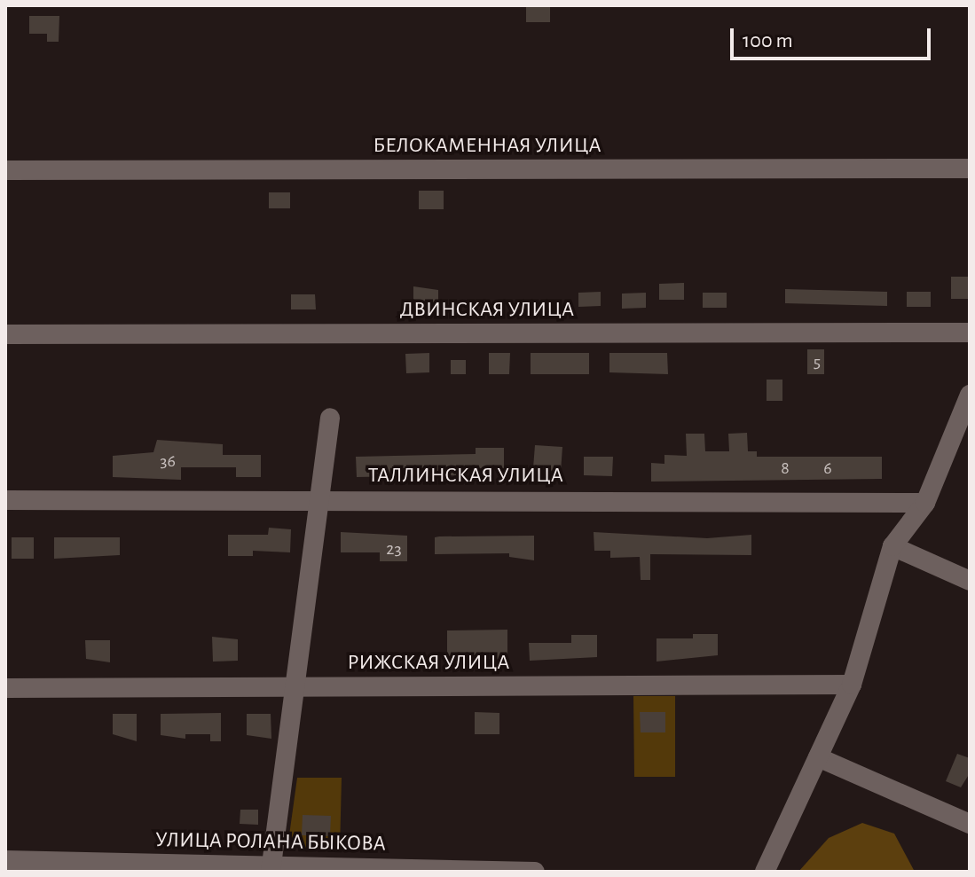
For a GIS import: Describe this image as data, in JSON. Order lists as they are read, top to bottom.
{
  "streets": {
    "street": [
      "БЕЛОКАМЕННАЯ УЛИЦА",
      "ДВИНСКАЯ УЛИЦА",
      "ТАЛЛИНСКАЯ УЛИЦА",
      "РИЖСКАЯ УЛИЦА",
      "УЛИЦА РОЛАНА БЫКОВА"
    ]
  },
  "house_numbers": [
    "5",
    "36",
    "8",
    "6",
    "23"
  ],
  "scale_bar": "100 m"
}
